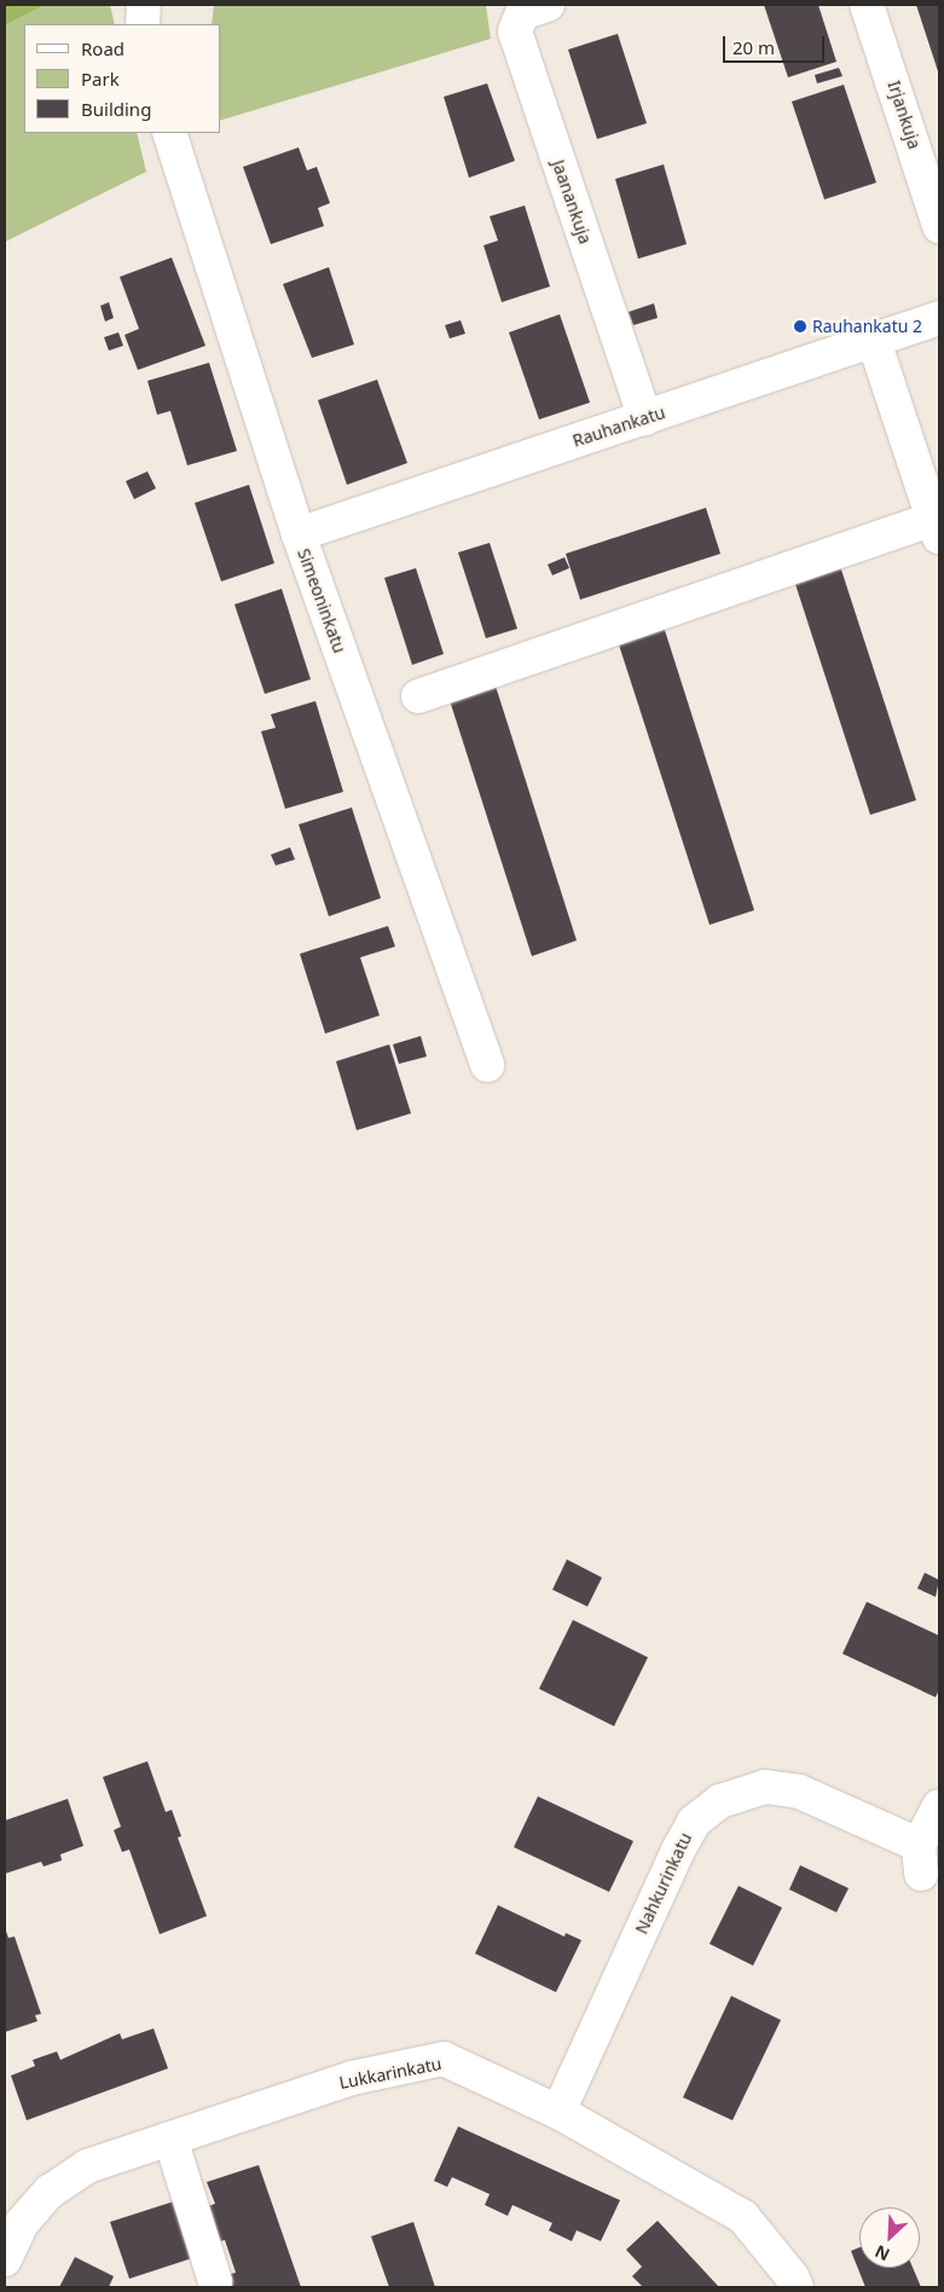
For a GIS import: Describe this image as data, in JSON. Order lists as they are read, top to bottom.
{
  "streets": {
    "street": [
      "Irjankuja",
      "Jaanankuja",
      "Rauhankatu",
      "Simeoninkatu",
      "Nahkurinkatu",
      "Lukkarinkatu"
    ]
  },
  "crossings": [
    ["Jaanankuja", "Rauhankatu"],
    ["Rauhankatu", "Simeoninkatu"],
    ["Nahkurinkatu", "Lukkarinkatu"]
  ],
  "places": ["Rauhankatu 2"],
  "legend": ["Road", "Park", "Building"],
  "scale_bar": "20 m",
  "north": "bottom left"
}
